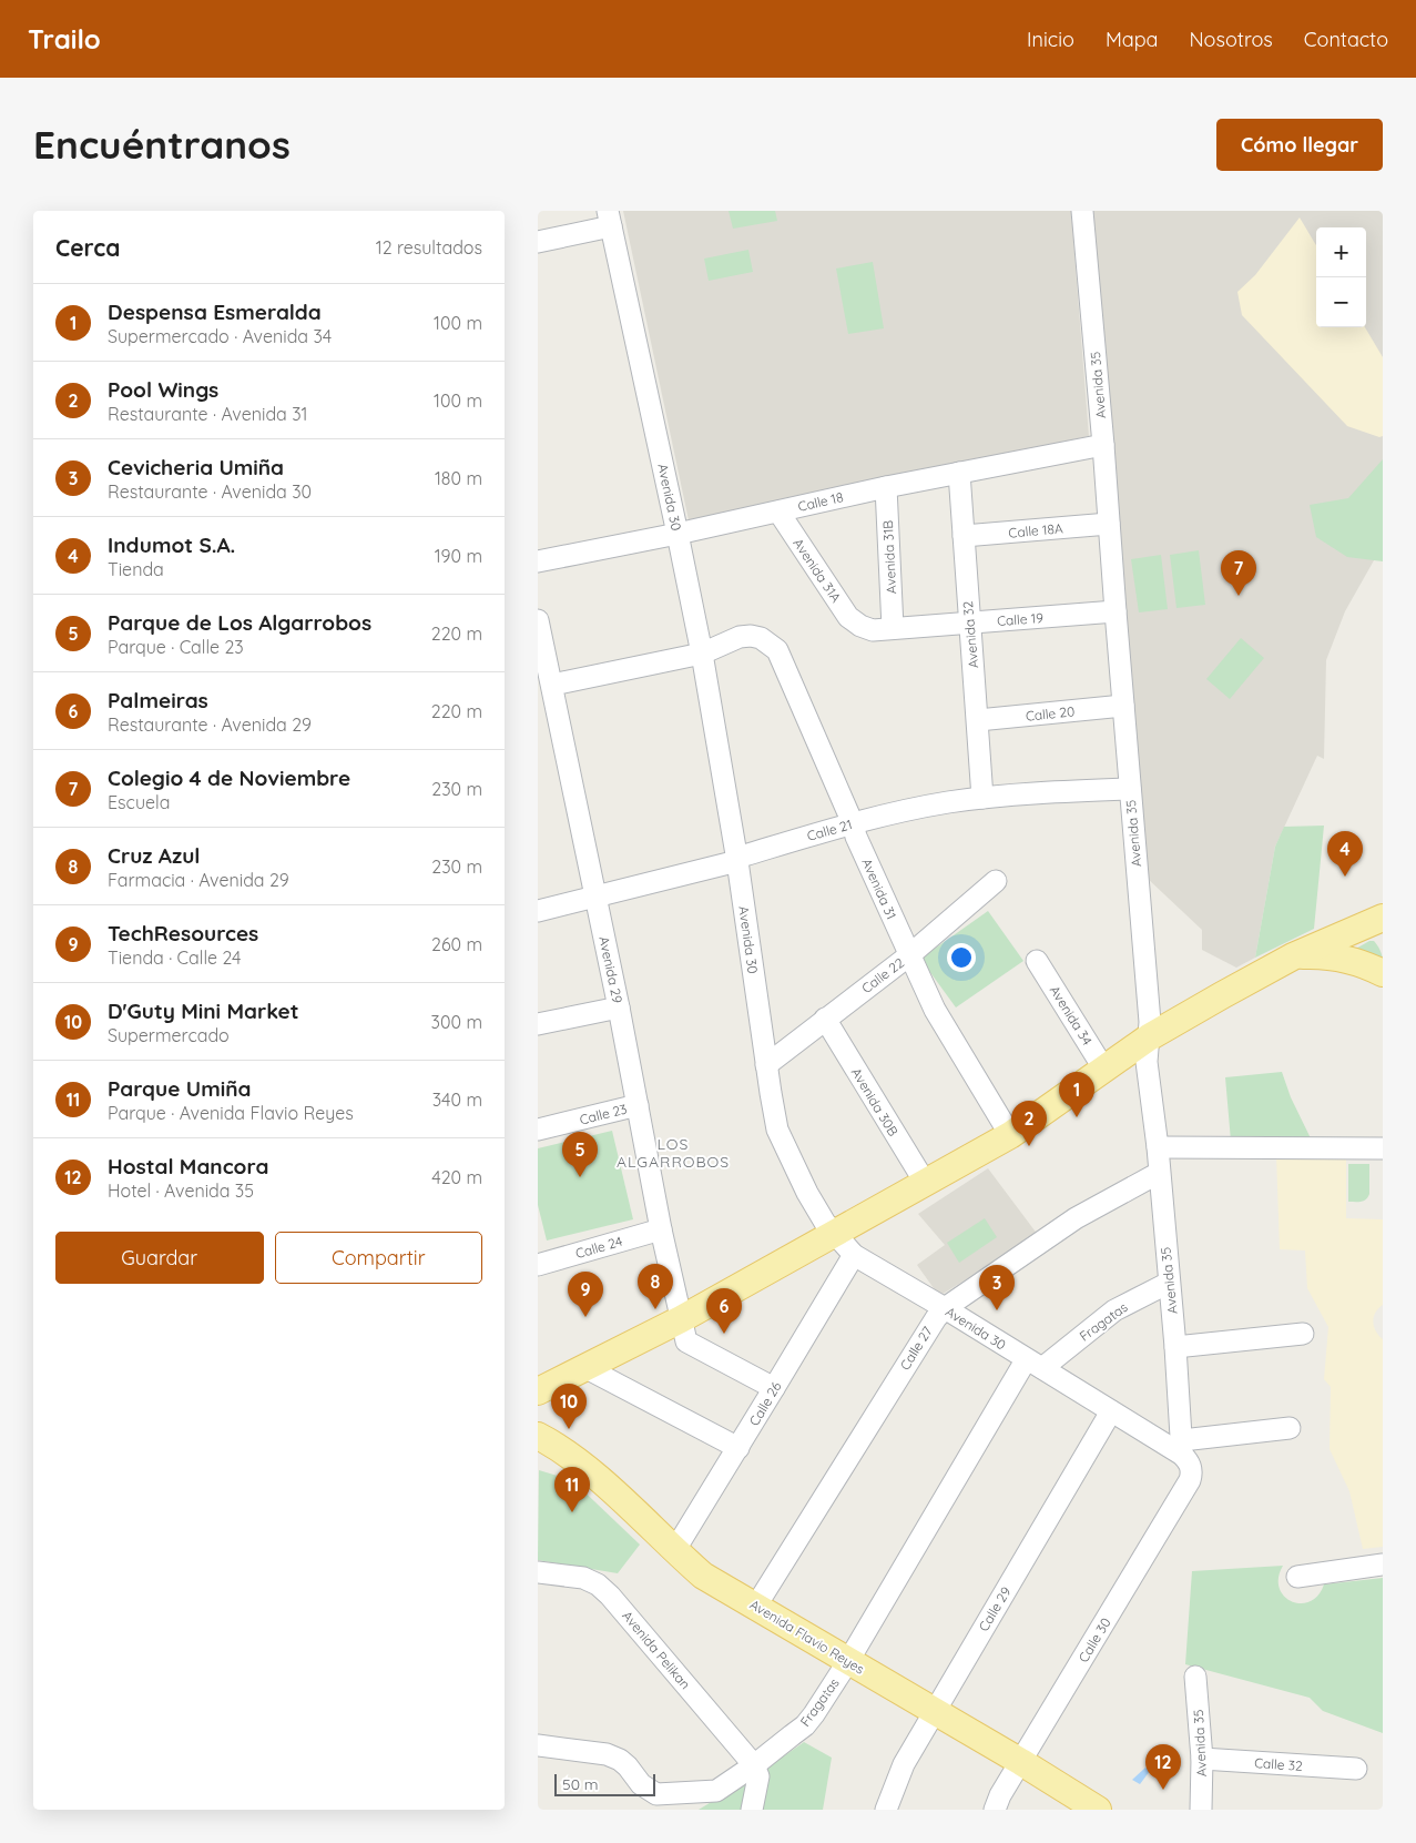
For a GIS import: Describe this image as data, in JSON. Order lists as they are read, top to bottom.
{
  "streets": {
    "main road": ["Avenida Flavio Reyes"],
    "street": [
      "Avenida 35",
      "Avenida 30",
      "Calle 18",
      "Calle 18A",
      "Avenida 31B",
      "Avenida 31A",
      "Calle 19",
      "Avenida 32",
      "Calle 20",
      "Calle 21",
      "Avenida 31",
      "Avenida 29",
      "Calle 22",
      "Avenida 34",
      "Avenida 30B",
      "Calle 23",
      "Calle 24",
      "Fragatas",
      "Calle 27",
      "Calle 26",
      "Calle 29",
      "Calle 30",
      "Avenida Pelikan",
      "Calle 32"
    ]
  },
  "crossings": [
    ["Avenida 35", "Avenida 30"],
    ["Avenida 35", "Calle 18"],
    ["Avenida 35", "Calle 18A"],
    ["Avenida 35", "Calle 19"],
    ["Avenida 35", "Calle 20"],
    ["Avenida 35", "Calle 21"],
    ["Avenida 35", "Fragatas"],
    ["Avenida 35", "Calle 27"],
    ["Avenida 35", "Calle 30"],
    ["Avenida 35", "Calle 32"],
    ["Avenida 30", "Calle 18"],
    ["Avenida 30", "Calle 21"],
    ["Avenida 30", "Avenida 31"],
    ["Avenida 30", "Calle 22"],
    ["Avenida 30", "Fragatas"],
    ["Avenida 30", "Calle 27"],
    ["Avenida 30", "Calle 26"],
    ["Avenida 30", "Calle 29"],
    ["Avenida 30", "Calle 30"],
    ["Calle 18", "Avenida 31B"],
    ["Calle 18", "Avenida 31A"],
    ["Calle 18", "Avenida 32"],
    ["Calle 18A", "Avenida 32"],
    ["Avenida 31B", "Calle 19"],
    ["Avenida 31A", "Calle 19"],
    ["Calle 19", "Avenida 32"],
    ["Avenida 32", "Calle 20"],
    ["Avenida 32", "Calle 21"],
    ["Calle 21", "Avenida 31"],
    ["Calle 21", "Avenida 29"],
    ["Avenida 31", "Calle 22"],
    ["Avenida 29", "Calle 23"],
    ["Avenida 29", "Calle 24"],
    ["Avenida 29", "Calle 26"],
    ["Calle 22", "Avenida 30B"],
    ["Fragatas", "Avenida Flavio Reyes"],
    ["Fragatas", "Avenida Pelikan"],
    ["Calle 27", "Avenida Flavio Reyes"],
    ["Calle 26", "Avenida Flavio Reyes"],
    ["Calle 29", "Avenida Flavio Reyes"],
    ["Avenida Flavio Reyes", "Calle 30"]
  ],
  "districts": ["LOS ALGARROBOS"],
  "scale_bar": "50 m",
  "page": {
    "header": "Trailo",
    "nav": [
      "Inicio",
      "Mapa",
      "Nosotros",
      "Contacto"
    ],
    "buttons": [
      "Cómo llegar",
      ["Guardar", "Compartir"]
    ],
    "title": "Encuéntranos",
    "heading": ["Cerca", "12 resultados"],
    "map_buttons": ["+", "−"],
    "list": [
      {
        "mark": "1",
        "name": "Despensa Esmeralda",
        "note": "Supermercado · Avenida 34",
        "value": "100 m"
      },
      {
        "mark": "2",
        "name": "Pool Wings",
        "note": "Restaurante · Avenida 31",
        "value": "100 m"
      },
      {
        "mark": "3",
        "name": "Cevicheria Umiña",
        "note": "Restaurante · Avenida 30",
        "value": "180 m"
      },
      {
        "mark": "4",
        "name": "Indumot S.A.",
        "note": "Tienda",
        "value": "190 m"
      },
      {
        "mark": "5",
        "name": "Parque de Los Algarrobos",
        "note": "Parque · Calle 23",
        "value": "220 m"
      },
      {
        "mark": "6",
        "name": "Palmeiras",
        "note": "Restaurante · Avenida 29",
        "value": "220 m"
      },
      {
        "mark": "7",
        "name": "Colegio 4 de Noviembre",
        "note": "Escuela",
        "value": "230 m"
      },
      {
        "mark": "8",
        "name": "Cruz Azul",
        "note": "Farmacia · Avenida 29",
        "value": "230 m"
      },
      {
        "mark": "9",
        "name": "TechResources",
        "note": "Tienda · Calle 24",
        "value": "260 m"
      },
      {
        "mark": "10",
        "name": "D'Guty Mini Market",
        "note": "Supermercado",
        "value": "300 m"
      },
      {
        "mark": "11",
        "name": "Parque Umiña",
        "note": "Parque · Avenida Flavio Reyes",
        "value": "340 m"
      },
      {
        "mark": "12",
        "name": "Hostal Mancora",
        "note": "Hotel · Avenida 35",
        "value": "420 m"
      }
    ],
    "pins": [
      "7",
      "4",
      "1",
      "2",
      "5",
      "8",
      "3",
      "9",
      "6",
      "10",
      "11",
      "12"
    ],
    "scale": "50 m"
  }
}
